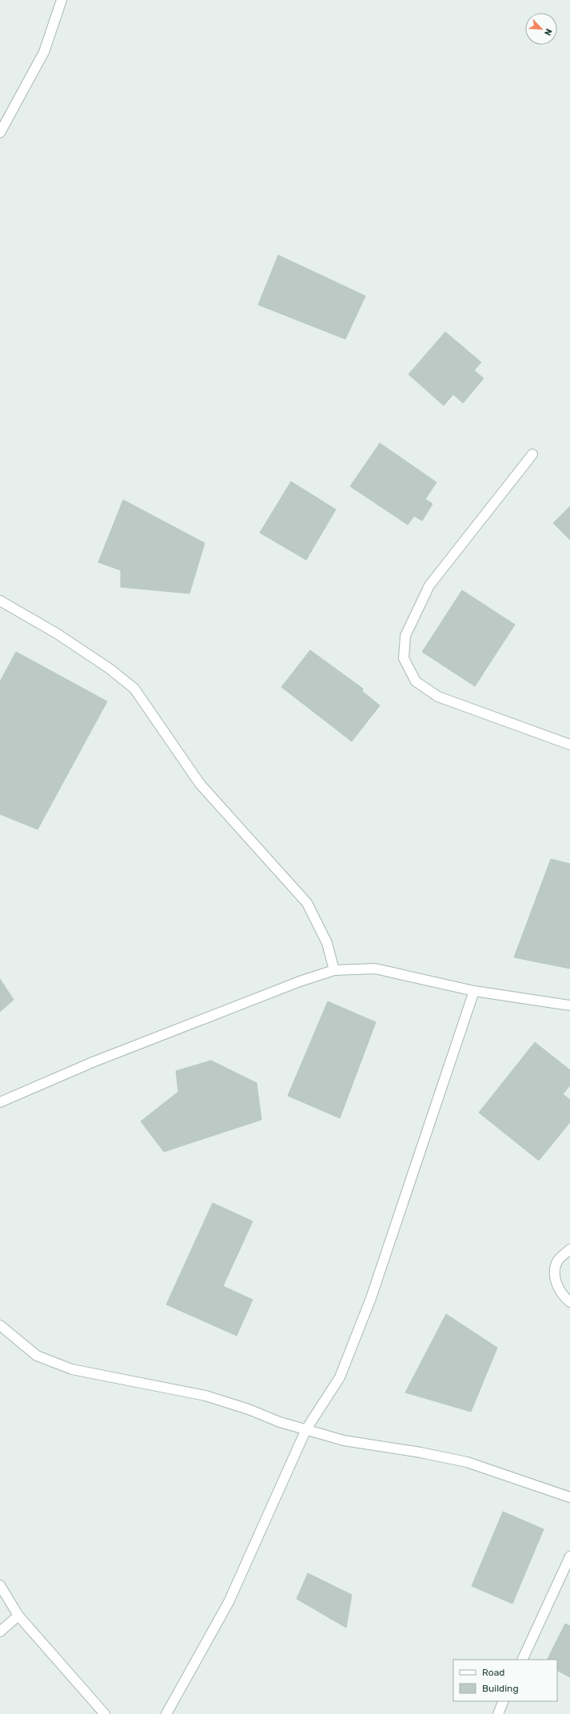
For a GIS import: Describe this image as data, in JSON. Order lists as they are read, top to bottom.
{
  "legend": ["Road", "Building"],
  "north": "bottom right"
}
